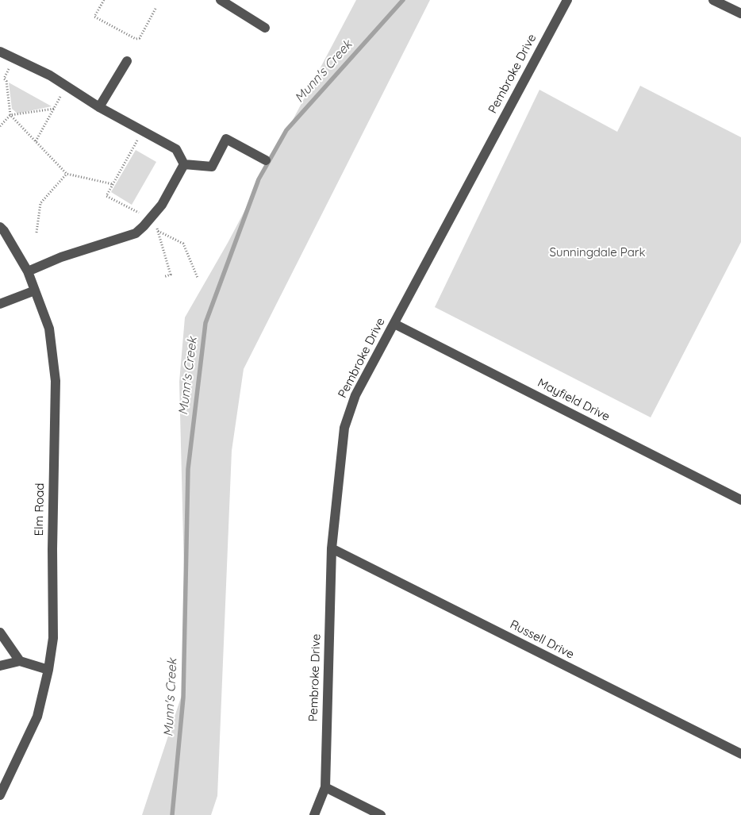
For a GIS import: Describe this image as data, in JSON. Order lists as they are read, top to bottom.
{
  "streets": {
    "street": [
      "Pembroke Drive",
      "Mayfield Drive",
      "Elm Road",
      "Russell Drive"
    ]
  },
  "crossings": [
    ["Pembroke Drive", "Mayfield Drive"],
    ["Pembroke Drive", "Russell Drive"]
  ],
  "water": ["Munn's Creek"],
  "parks": ["Sunningdale Park"]
}
